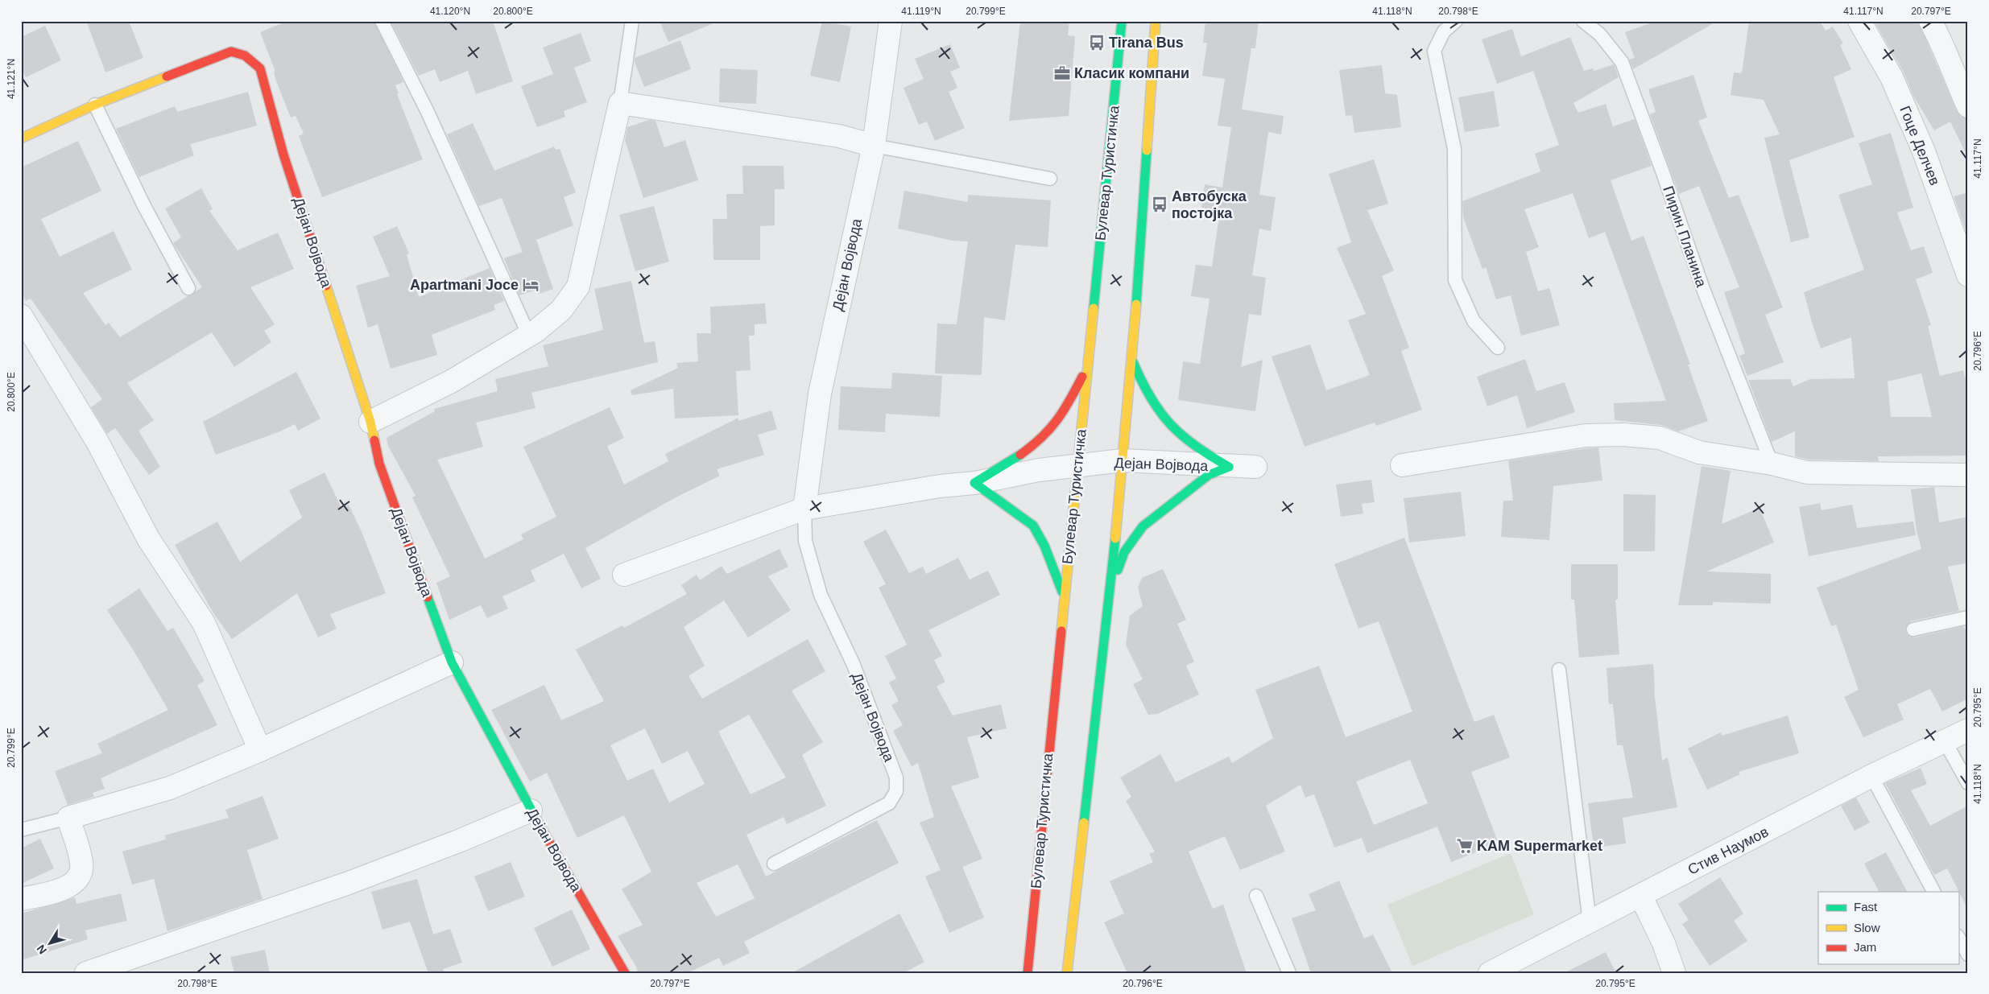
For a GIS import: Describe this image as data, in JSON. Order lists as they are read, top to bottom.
{
  "streets": {
    "main road": ["Булевар Туристичка", "Дејан Војвода"],
    "street": ["Гоце Делчев", "Стив Наумов"],
    "lane": ["Пирин Планина"]
  },
  "crossings": [
    ["Булевар Туристичка", "Дејан Војвода"]
  ],
  "places": {
    "bus stop": ["Tirana Bus", "Автобуска постојка"],
    "office": ["Класик компани"],
    "hotel": ["Apartmani Joce"],
    "supermarket": ["KAM Supermarket"]
  },
  "legend": ["Fast", "Slow", "Jam"],
  "north": "bottom left",
  "coordinates": [
    "41.120°N",
    "20.800°E",
    "41.119°N",
    "20.799°E",
    "41.118°N",
    "20.798°E",
    "41.117°N",
    "20.797°E",
    "41.121°N",
    "20.796°E",
    "20.795°E"
  ]
}
